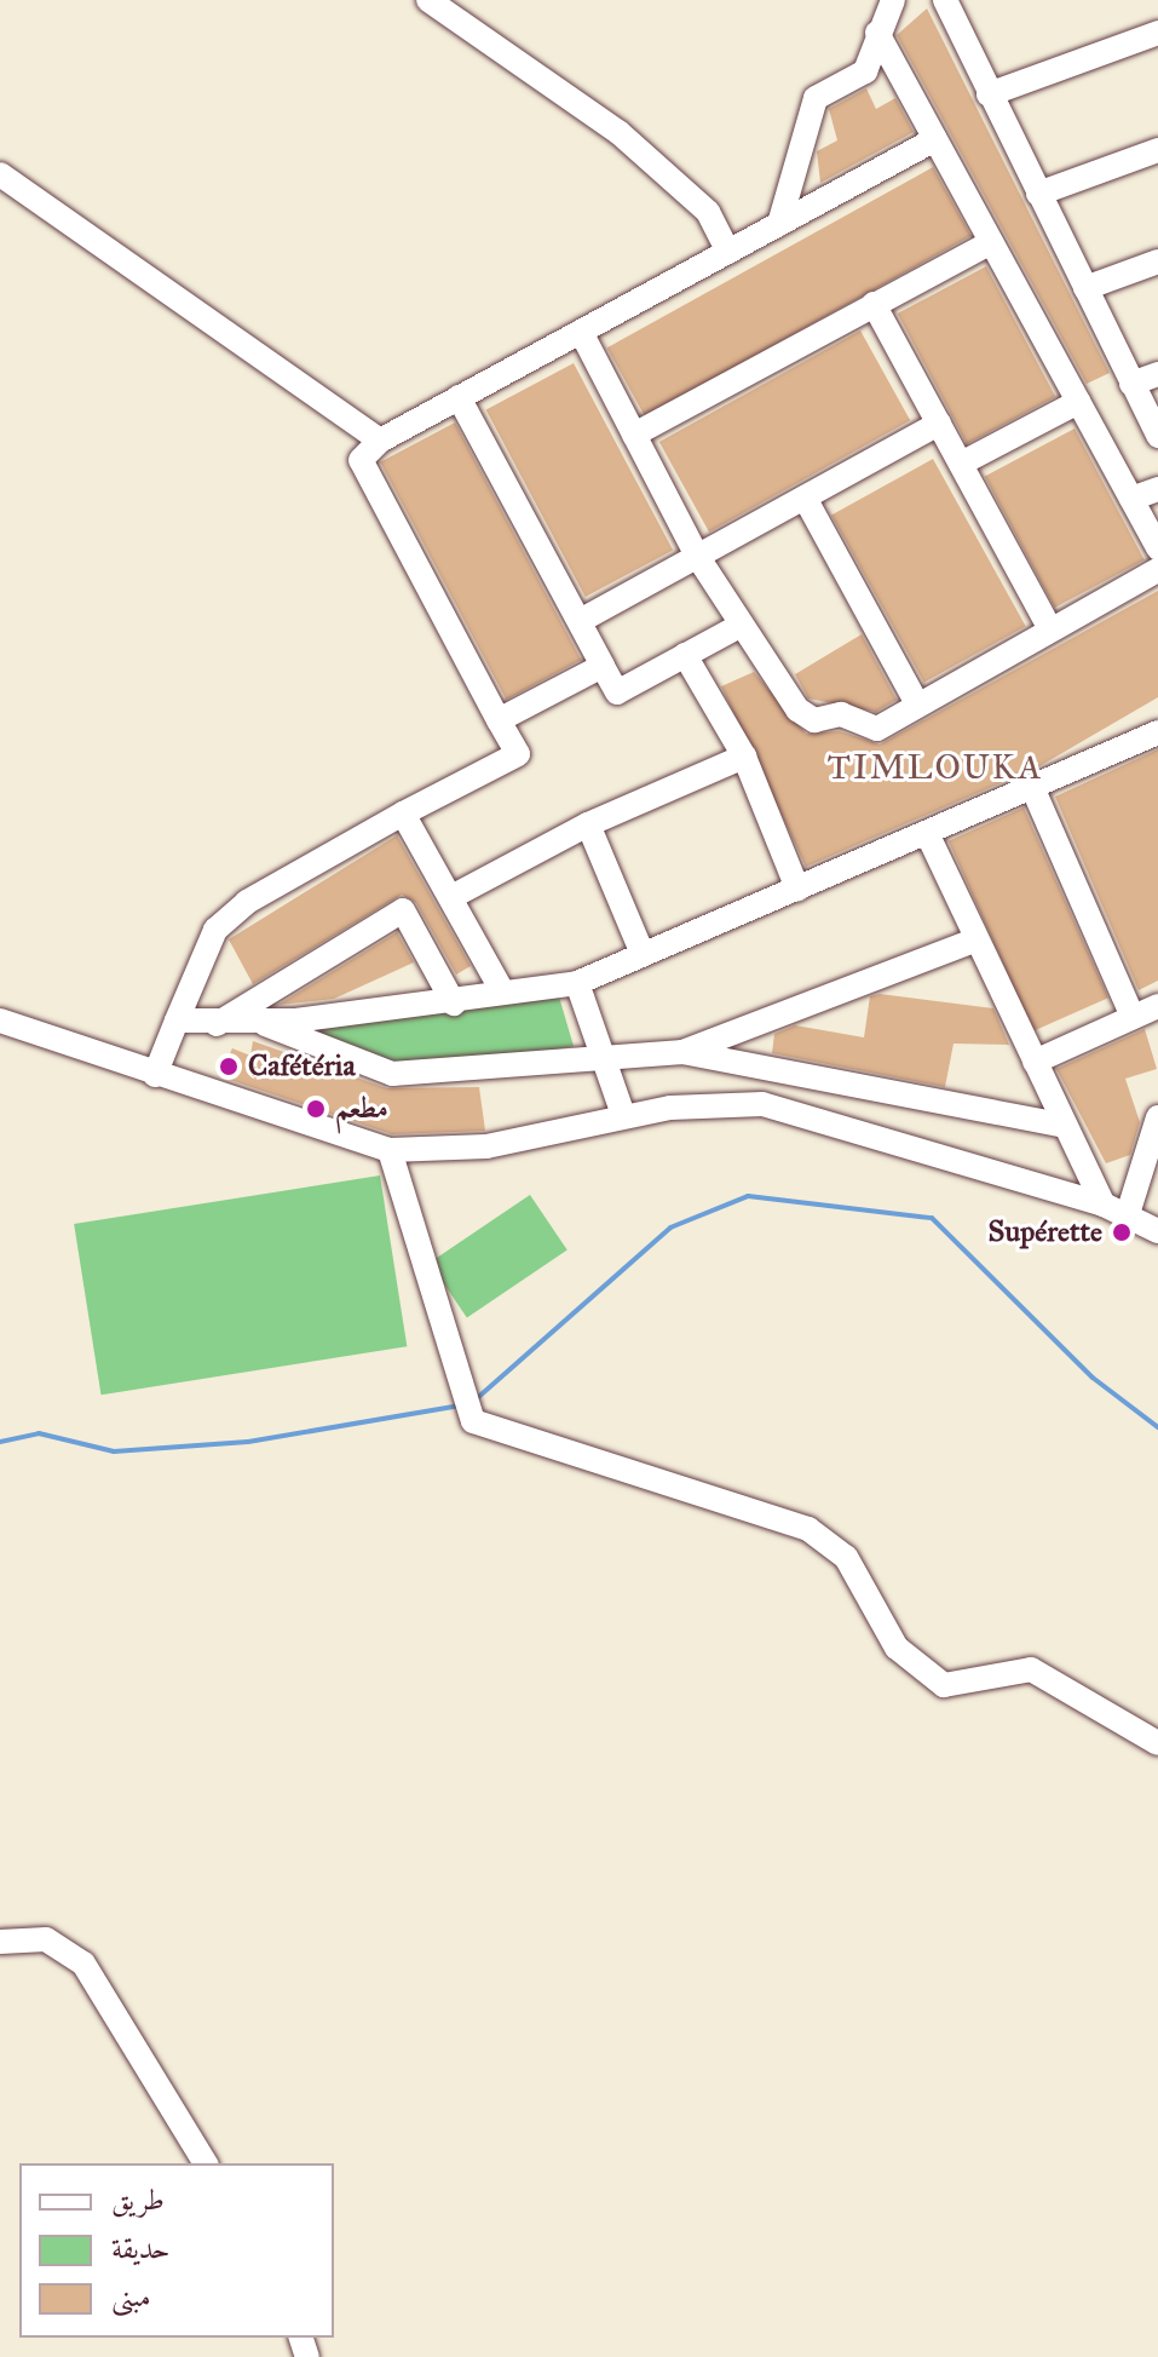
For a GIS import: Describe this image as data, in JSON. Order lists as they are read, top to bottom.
{
  "districts": ["TIMLOUKA"],
  "places": ["Cafétéria", "مطعم", "Supérette"],
  "legend": ["طريق", "حديقة", "مبنى"]
}
